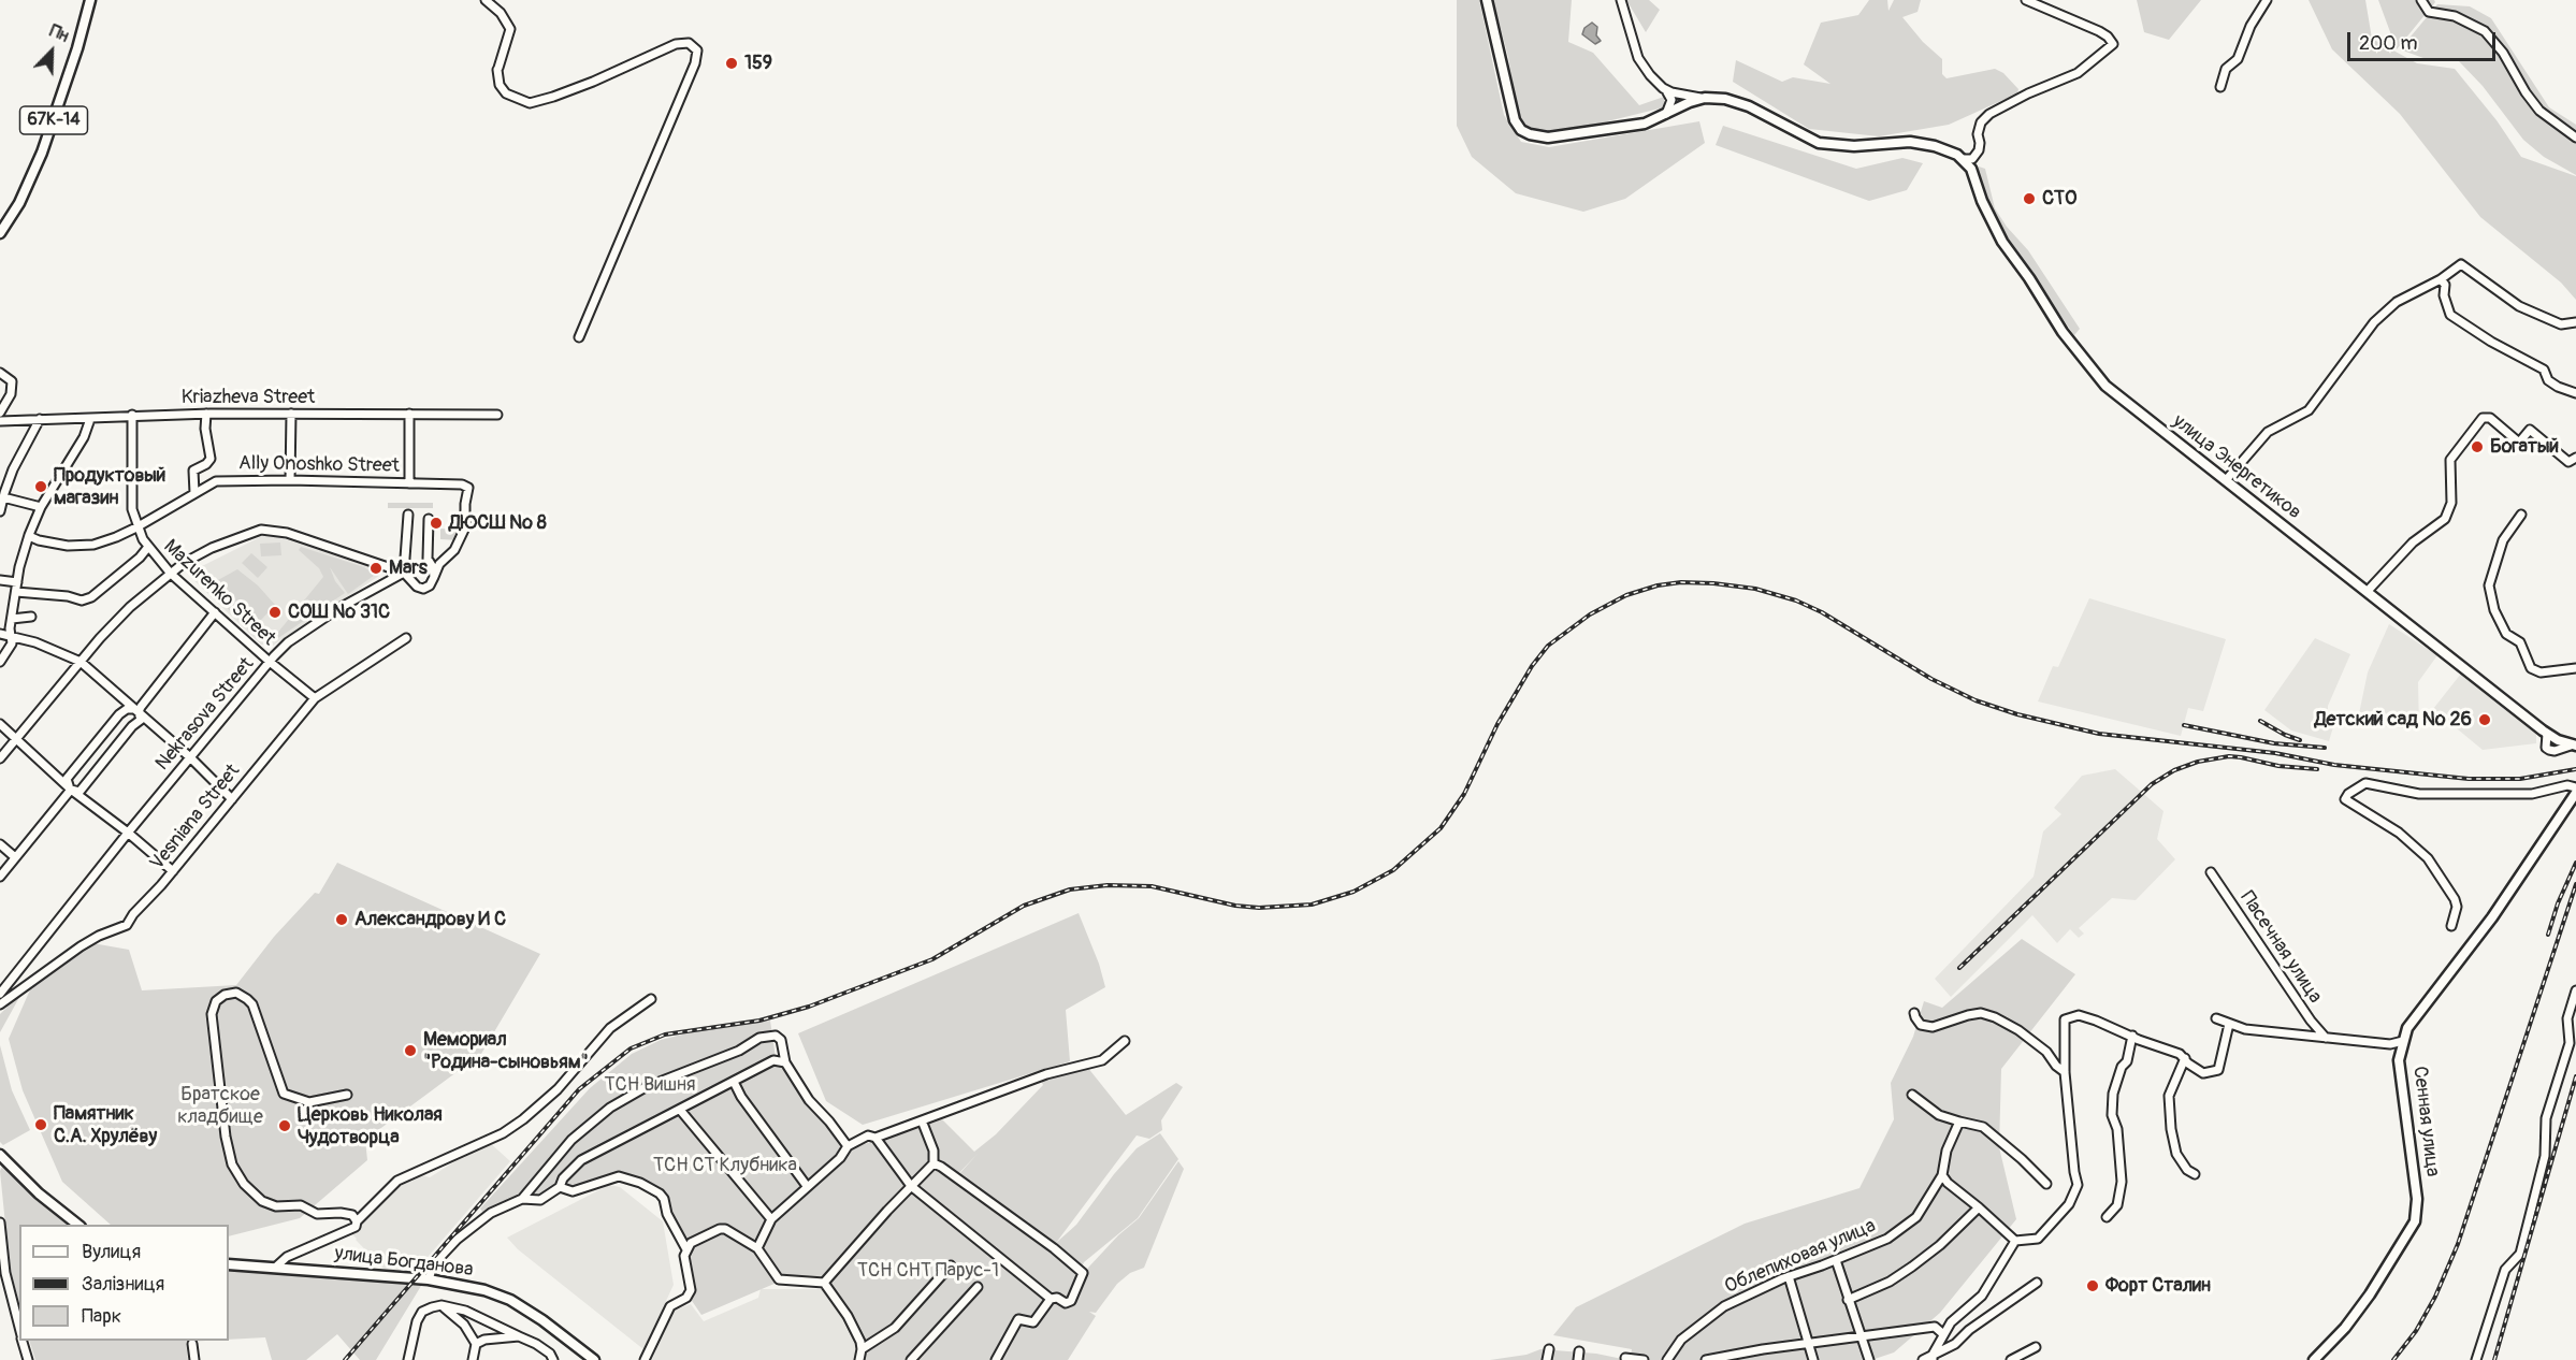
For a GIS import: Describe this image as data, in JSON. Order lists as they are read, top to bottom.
{
  "streets": {
    "main road": [
      "67К-14",
      "улица Энергетиков",
      "Сенная улица",
      "улица Богданова"
    ],
    "street": [
      "Kriazheva Street",
      "Ally Onoshko Street",
      "Mazurenko Street",
      "Nekrasova Street",
      "Vesniana Street",
      "Пасечная улица",
      "Облепиховая улица"
    ]
  },
  "crossings": [
    ["Kriazheva Street", "Mazurenko Street"],
    ["Ally Onoshko Street", "Mazurenko Street"],
    ["Mazurenko Street", "Nekrasova Street"],
    ["Mazurenko Street", "Vesniana Street"]
  ],
  "parks": [
    "ТСН Вишня",
    "Братское кладбище",
    "ТСН СТ Клубника",
    "ТСН СНТ Парус-1"
  ],
  "places": [
    "159",
    "СТО",
    "Богатый",
    "Продуктовый магазин",
    "ДЮСШ No 8",
    "Mars",
    "СОШ № 31С",
    "Детский сад № 26",
    "Александрову И С",
    "Мемориал \"Родина-сыновьям\"",
    "Памятник С.А. Хрулёву",
    "Церковь Николая Чудотворца",
    "Форт Сталин"
  ],
  "legend": ["Вулиця", "Залізниця", "Парк"],
  "scale_bar": "200 m",
  "north": "top right"
}
